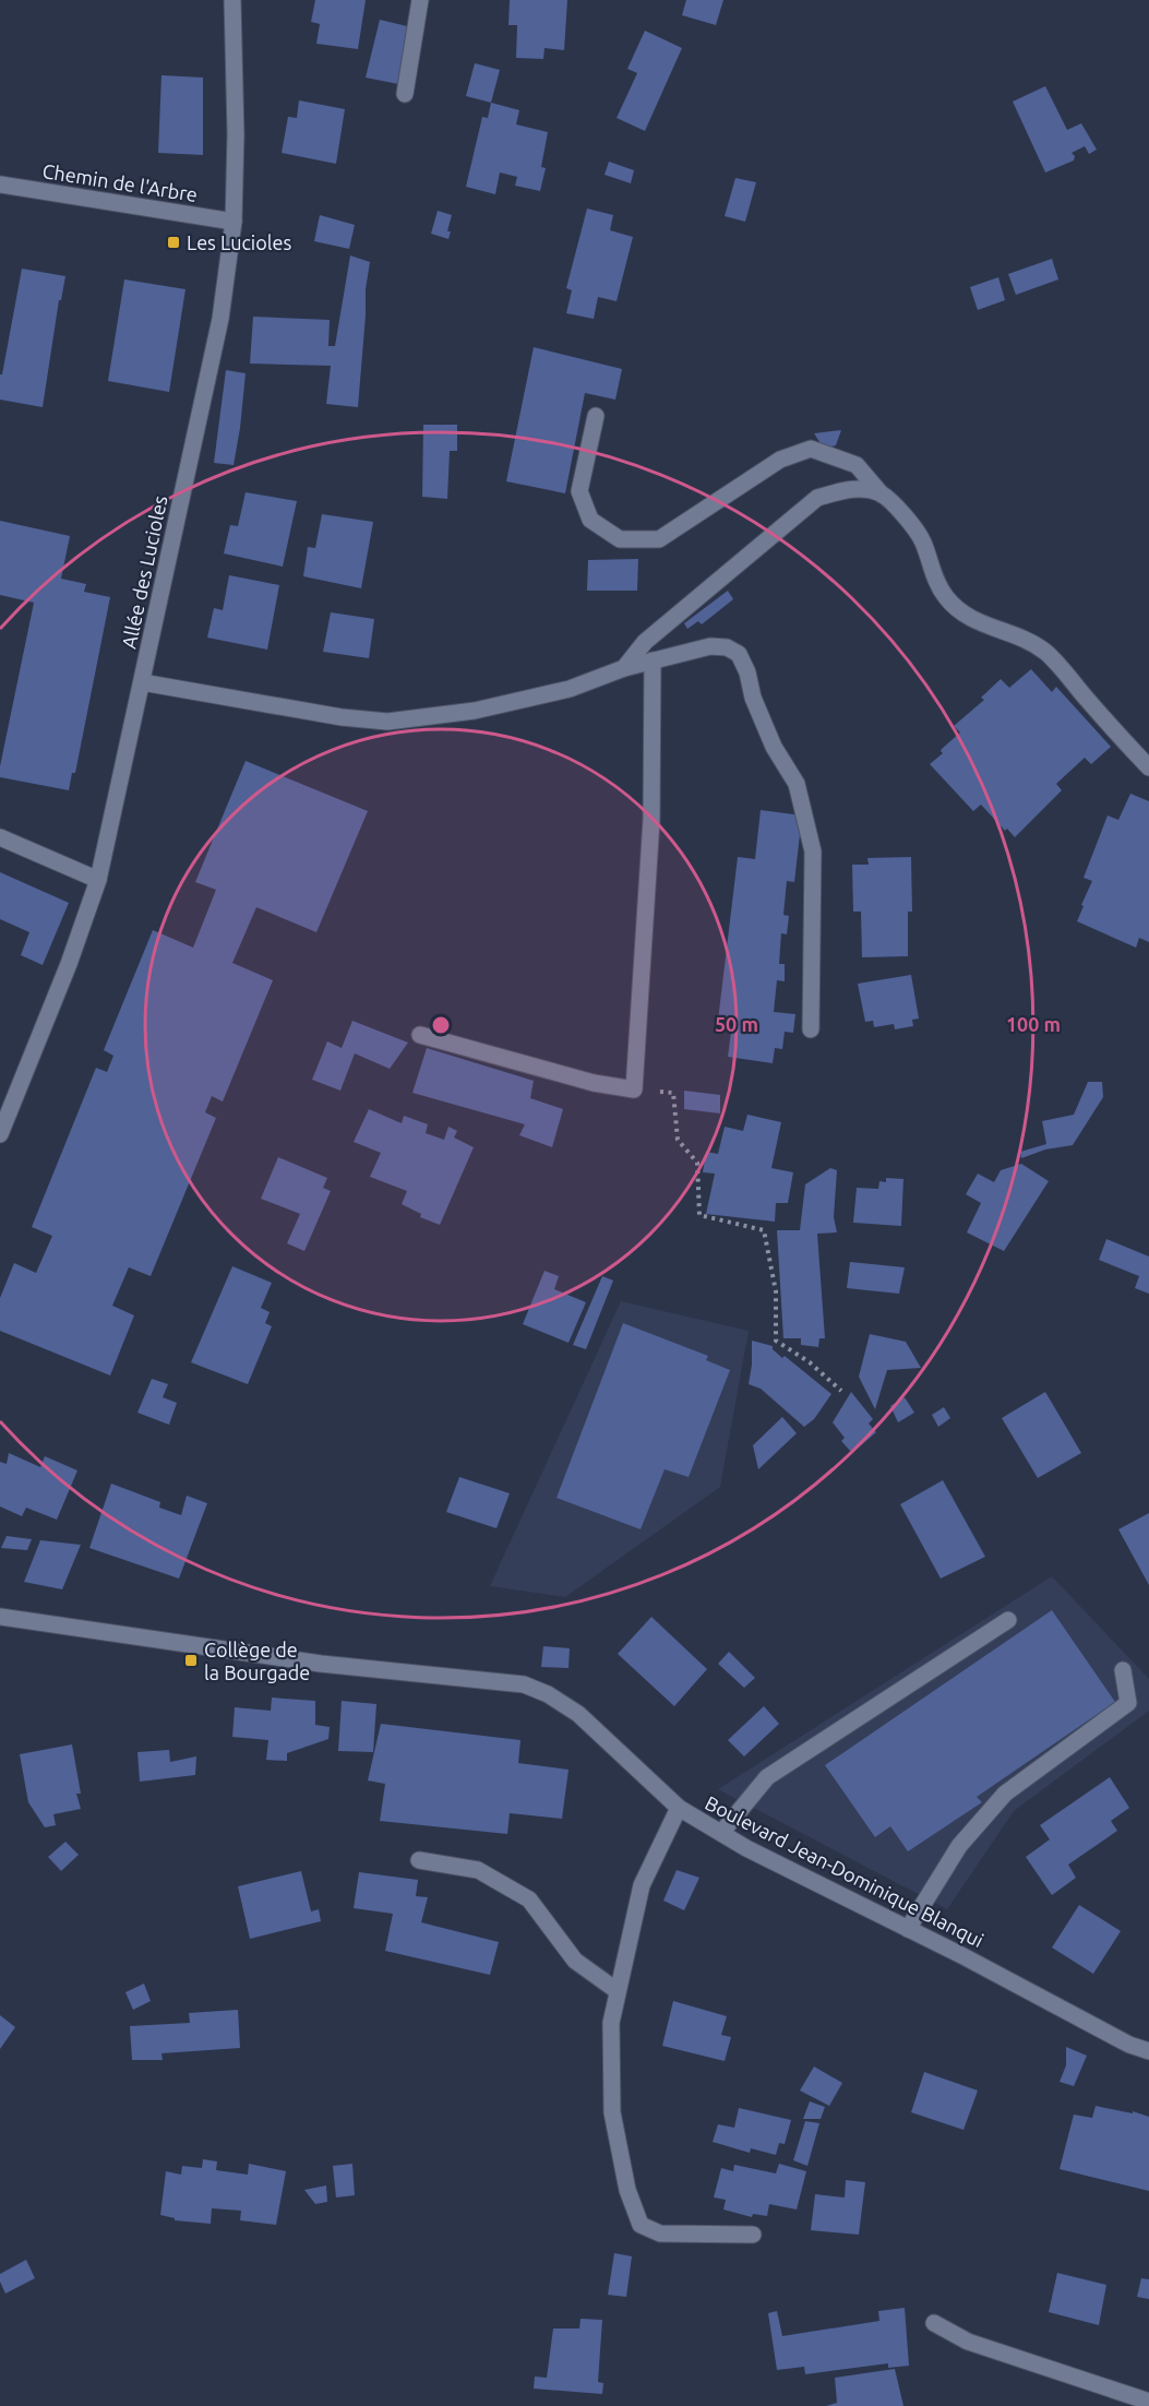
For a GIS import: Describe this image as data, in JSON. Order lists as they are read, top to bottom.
{
  "streets": {
    "street": ["Chemin de l'Arbre", "Allée des Lucioles", "Boulevard Jean-Dominique Blanqui"]
  },
  "crossings": [
    ["Chemin de l'Arbre", "Allée des Lucioles"]
  ],
  "places": {
    "transit": ["Les Lucioles", "Collège de la Bourgade"]
  },
  "rings": ["50 m", "100 m"]
}
